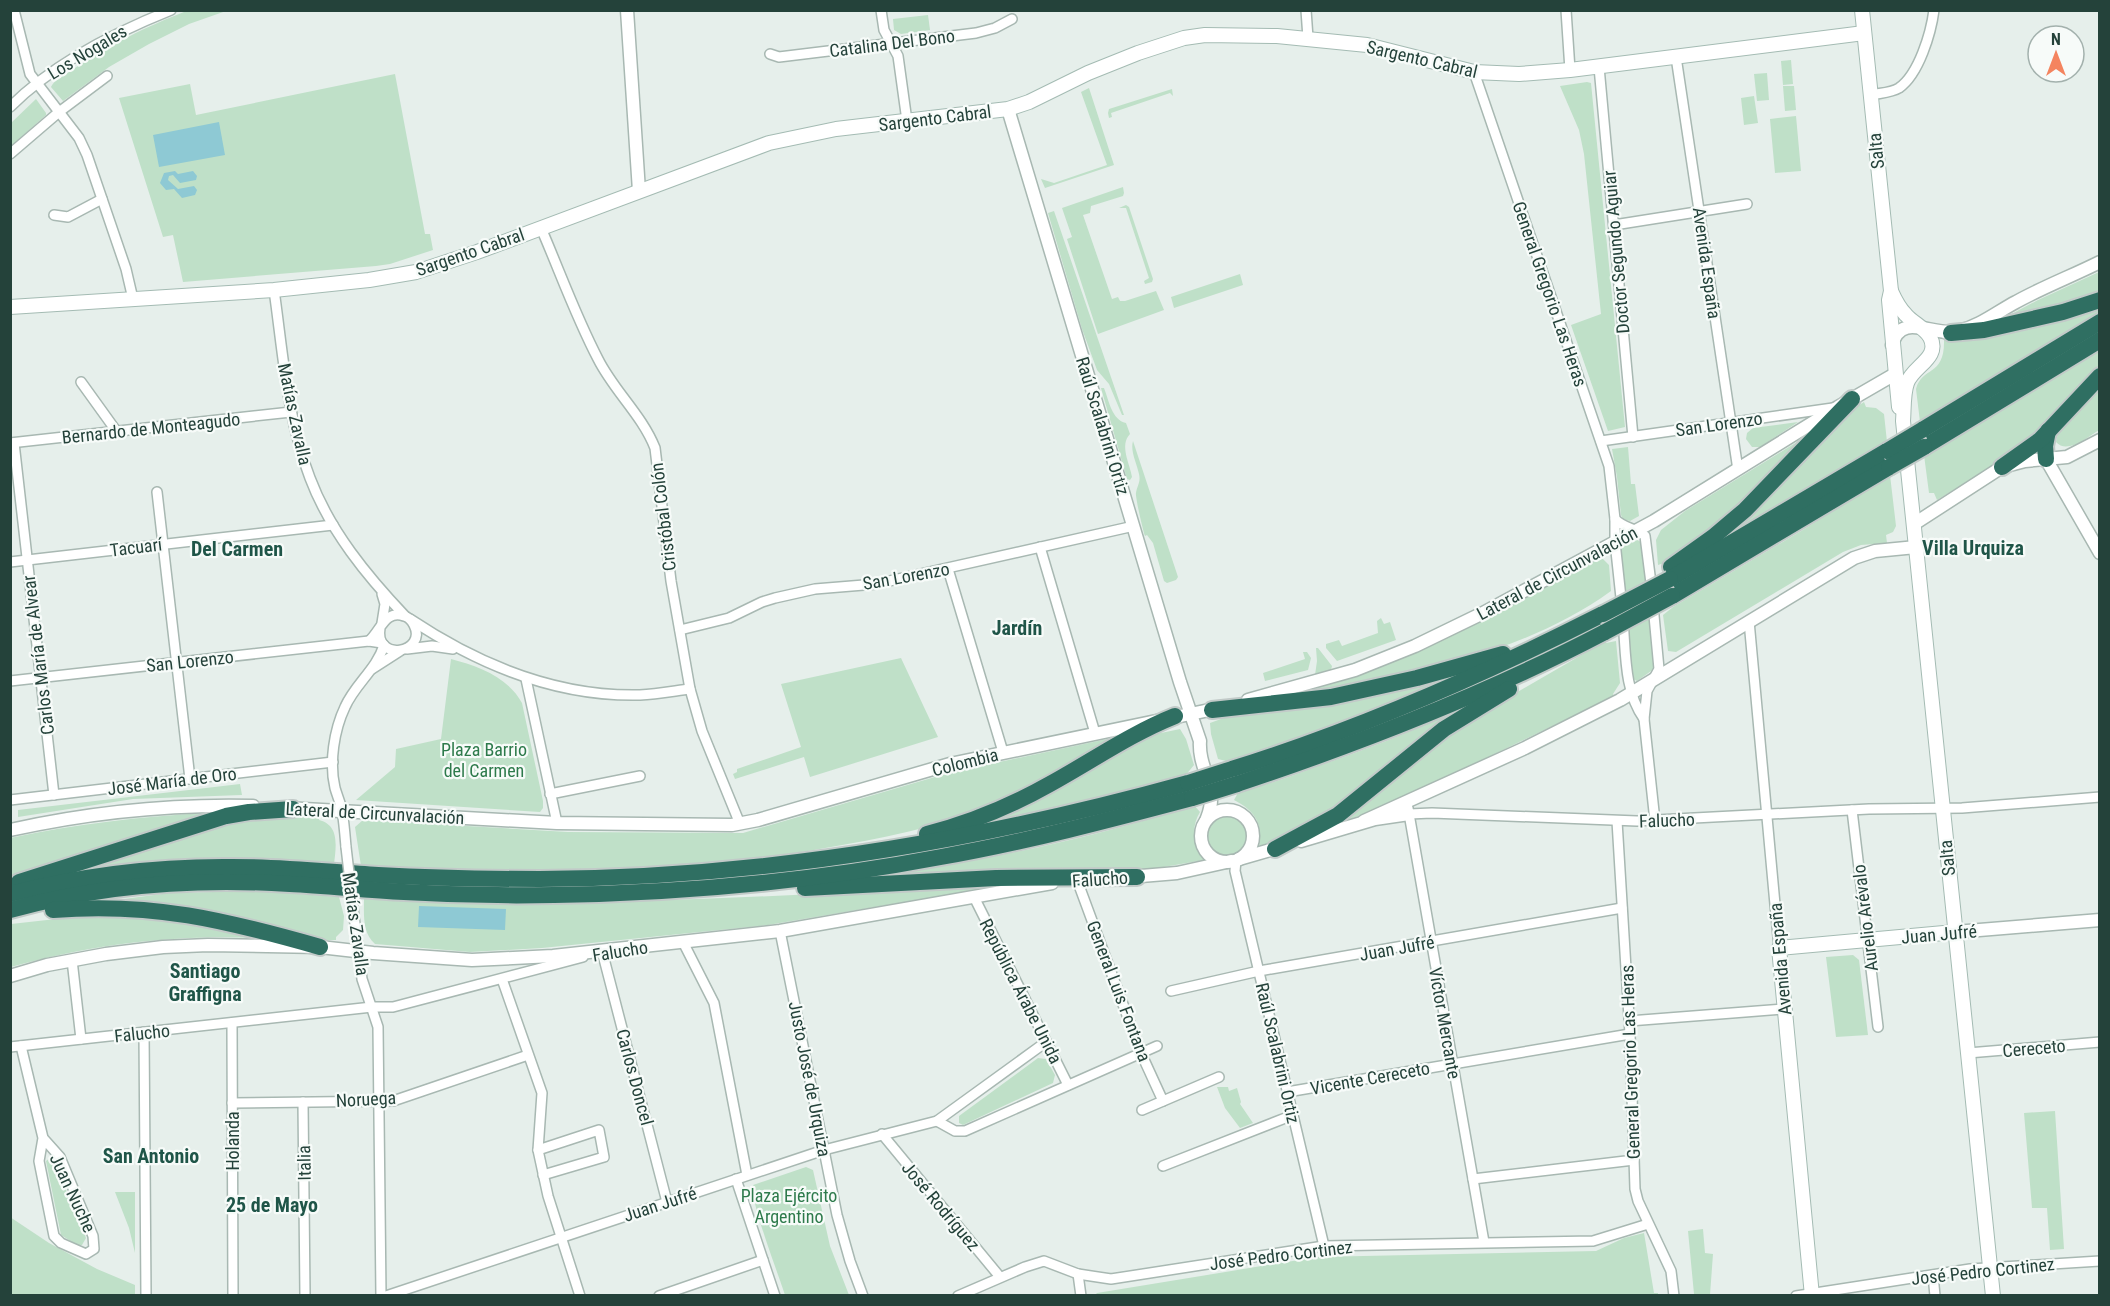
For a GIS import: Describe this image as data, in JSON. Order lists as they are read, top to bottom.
{
  "streets": {
    "main road": [
      "Sargento Cabral",
      "Salta",
      "Avenida España",
      "Juan Jufré"
    ],
    "street": [
      "Catalina Del Bono",
      "Los Nogales",
      "Doctor Segundo Aguiar",
      "General Gregorio Las Heras",
      "Matías Zavalla",
      "San Lorenzo",
      "Raúl Scalabrini Ortiz",
      "Bernardo de Monteagudo",
      "Cristóbal Colón",
      "Tacuarí",
      "Lateral de Circunvalación",
      "Carlos María de Alvear",
      "Colombia",
      "José María de Oro",
      "Falucho",
      "Aurelio Arévalo",
      "República Árabe Unida",
      "General Luis Fontana",
      "Víctor Mercante",
      "Cereceto",
      "Carlos Doncel",
      "Vicente Cereceto",
      "Justo José de Urquiza",
      "Noruega",
      "Holanda",
      "Italia",
      "Juan Nuche",
      "José Rodríguez",
      "José Pedro Cortinez"
    ]
  },
  "crossings": [
    ["Sargento Cabral", "Salta"],
    ["Sargento Cabral", "Doctor Segundo Aguiar"],
    ["Sargento Cabral", "Avenida España"],
    ["Sargento Cabral", "General Gregorio Las Heras"],
    ["Sargento Cabral", "Matías Zavalla"],
    ["Sargento Cabral", "Raúl Scalabrini Ortiz"],
    ["Sargento Cabral", "Cristóbal Colón"],
    ["Salta", "Lateral de Circunvalación"],
    ["Salta", "Falucho"],
    ["Salta", "Juan Jufré"],
    ["Salta", "Cereceto"],
    ["Salta", "José Pedro Cortinez"],
    ["Doctor Segundo Aguiar", "San Lorenzo"],
    ["Avenida España", "San Lorenzo"],
    ["Avenida España", "Lateral de Circunvalación"],
    ["Avenida España", "Falucho"],
    ["Avenida España", "Juan Jufré"],
    ["Avenida España", "José Pedro Cortinez"],
    ["General Gregorio Las Heras", "San Lorenzo"],
    ["General Gregorio Las Heras", "Lateral de Circunvalación"],
    ["General Gregorio Las Heras", "Falucho"],
    ["General Gregorio Las Heras", "Juan Jufré"],
    ["General Gregorio Las Heras", "Vicente Cereceto"],
    ["General Gregorio Las Heras", "José Pedro Cortinez"],
    ["Matías Zavalla", "San Lorenzo"],
    ["Matías Zavalla", "Bernardo de Monteagudo"],
    ["Matías Zavalla", "Tacuarí"],
    ["Matías Zavalla", "Lateral de Circunvalación"],
    ["Matías Zavalla", "José María de Oro"],
    ["Matías Zavalla", "Falucho"],
    ["Matías Zavalla", "Noruega"],
    ["San Lorenzo", "Raúl Scalabrini Ortiz"],
    ["San Lorenzo", "Cristóbal Colón"],
    ["San Lorenzo", "Lateral de Circunvalación"],
    ["San Lorenzo", "Carlos María de Alvear"],
    ["Raúl Scalabrini Ortiz", "Lateral de Circunvalación"],
    ["Raúl Scalabrini Ortiz", "Colombia"],
    ["Raúl Scalabrini Ortiz", "Falucho"],
    ["Raúl Scalabrini Ortiz", "Juan Jufré"],
    ["Raúl Scalabrini Ortiz", "Vicente Cereceto"],
    ["Raúl Scalabrini Ortiz", "José Pedro Cortinez"],
    ["Bernardo de Monteagudo", "Carlos María de Alvear"],
    ["Cristóbal Colón", "Lateral de Circunvalación"],
    ["Cristóbal Colón", "Colombia"],
    ["Tacuarí", "Carlos María de Alvear"],
    ["Lateral de Circunvalación", "Colombia"],
    ["Carlos María de Alvear", "José María de Oro"],
    ["Falucho", "Aurelio Arévalo"],
    ["Falucho", "República Árabe Unida"],
    ["Falucho", "General Luis Fontana"],
    ["Falucho", "Víctor Mercante"],
    ["Falucho", "Carlos Doncel"],
    ["Falucho", "Justo José de Urquiza"],
    ["Falucho", "Holanda"],
    ["Falucho", "Juan Nuche"],
    ["Aurelio Arévalo", "Juan Jufré"],
    ["Juan Jufré", "República Árabe Unida"],
    ["Juan Jufré", "Víctor Mercante"],
    ["Juan Jufré", "Carlos Doncel"],
    ["Juan Jufré", "Justo José de Urquiza"],
    ["Juan Jufré", "José Rodríguez"],
    ["Víctor Mercante", "Vicente Cereceto"],
    ["Víctor Mercante", "José Pedro Cortinez"],
    ["Noruega", "Holanda"],
    ["Noruega", "Italia"],
    ["José Rodríguez", "José Pedro Cortinez"]
  ],
  "districts": [
    "Villa Urquiza",
    "Del Carmen",
    "Jardín",
    "Santiago Graffigna",
    "San Antonio",
    "25 de Mayo"
  ],
  "parks": ["Plaza Barrio del Carmen", "Plaza Ejército Argentino"],
  "north": "top"
}
